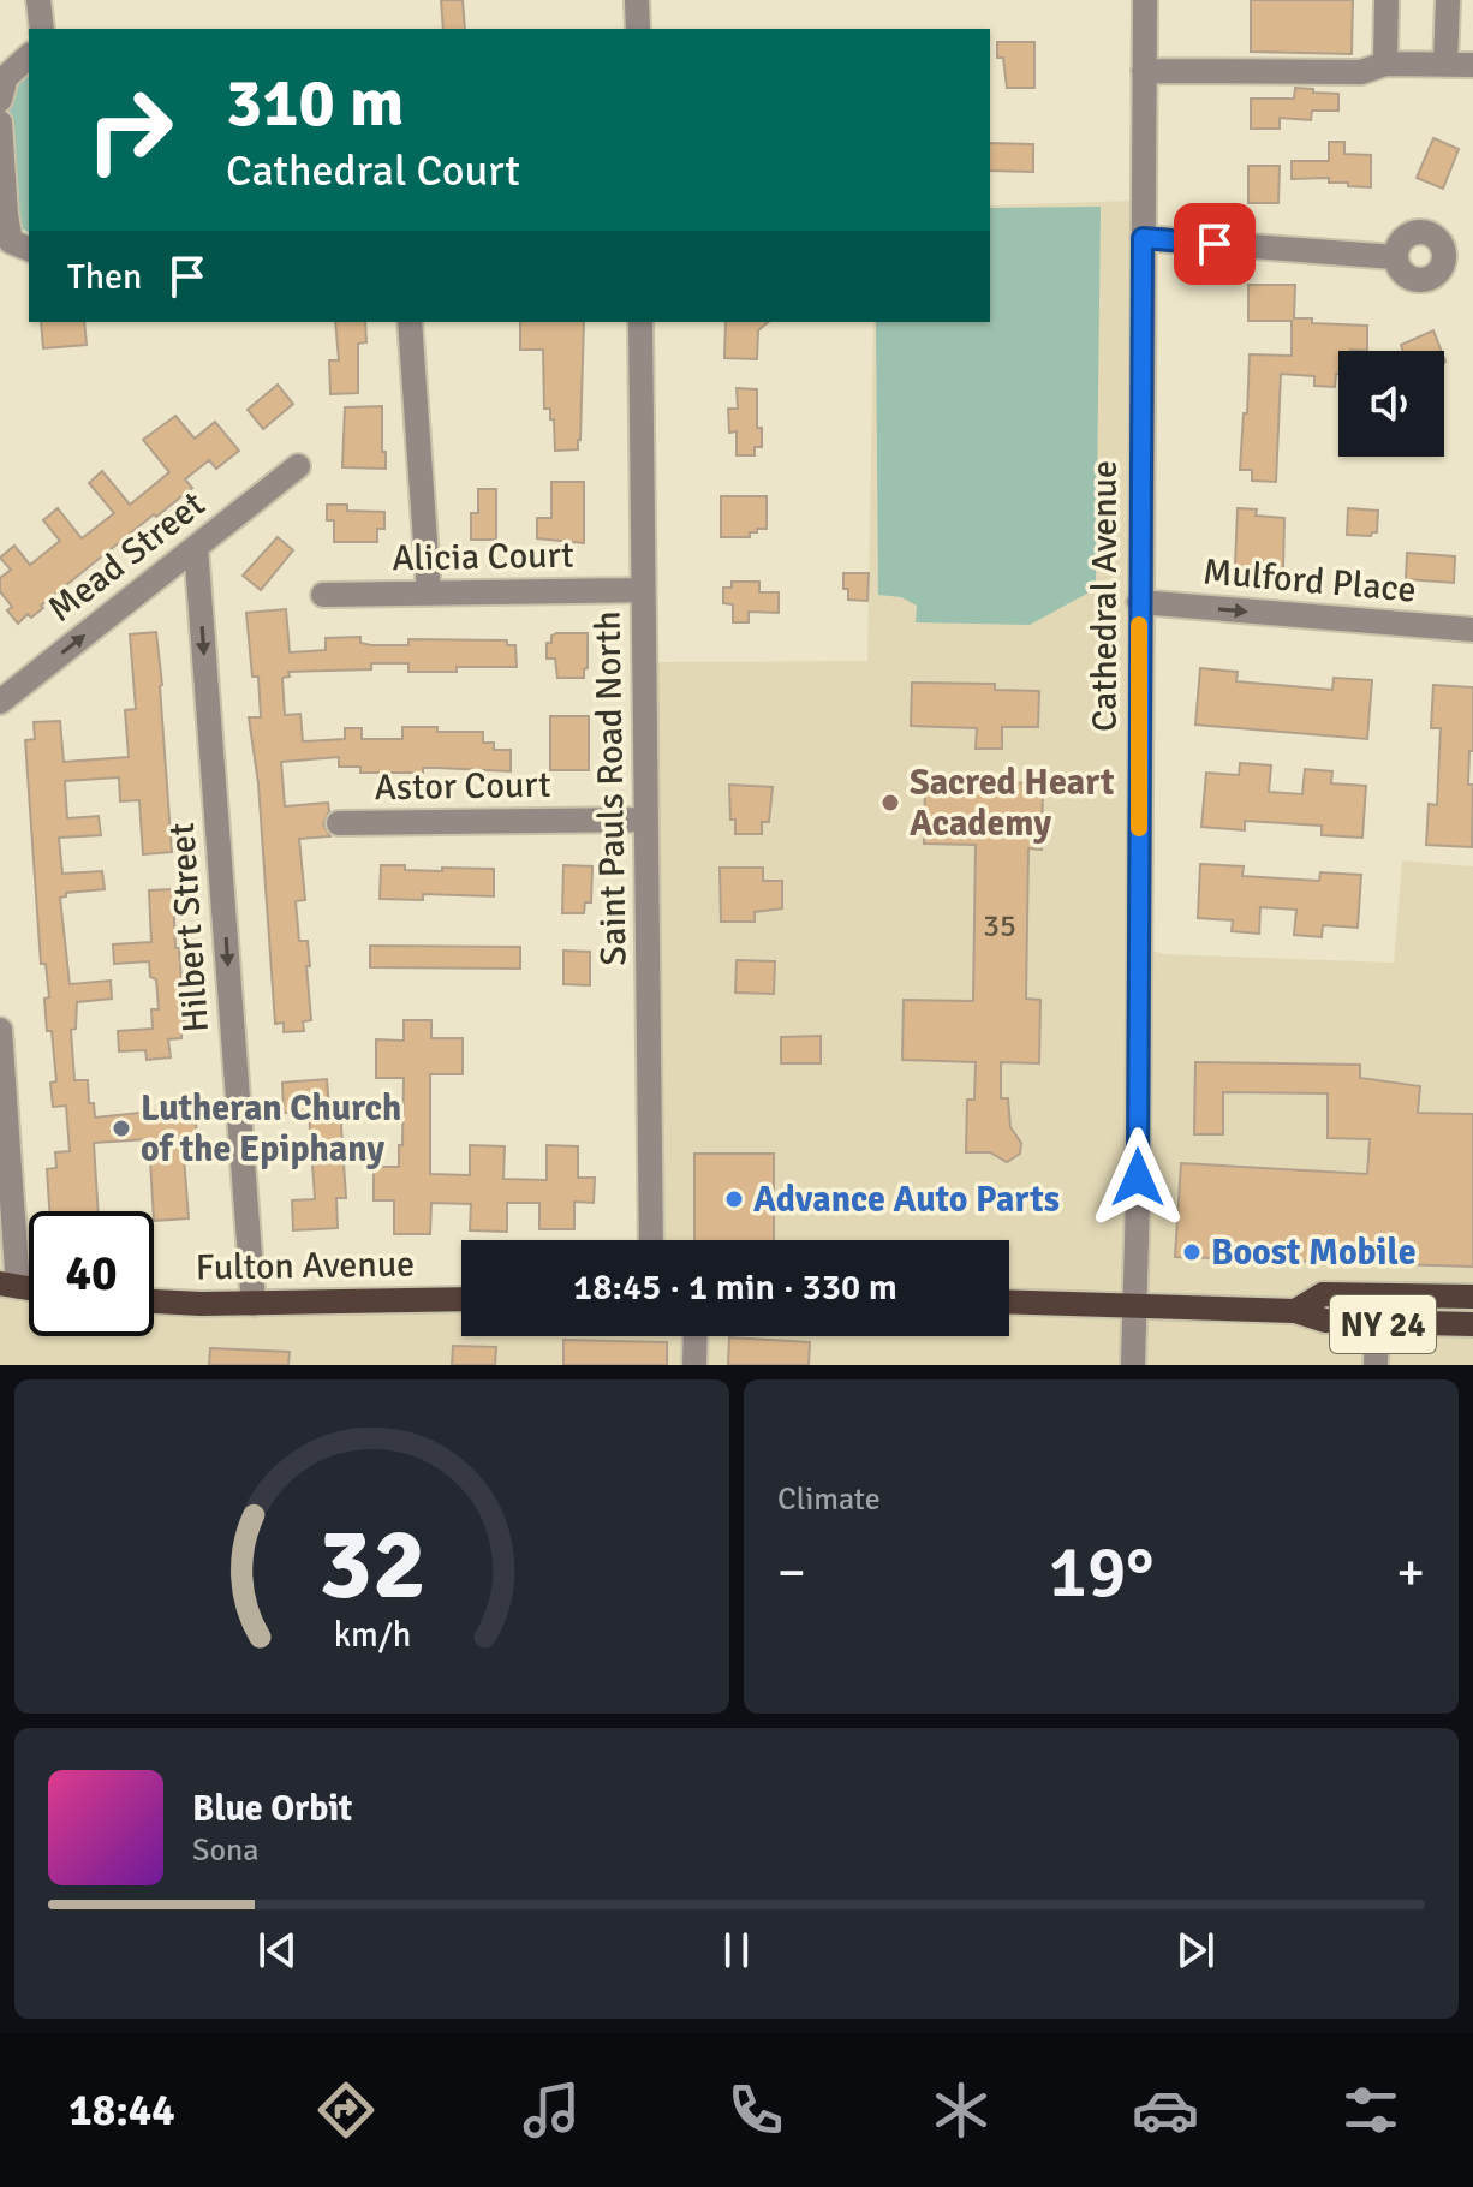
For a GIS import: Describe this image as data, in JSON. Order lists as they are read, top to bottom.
{
  "streets": {
    "main road": ["Fulton Avenue", "NY 24"],
    "street": [
      "Mead Street",
      "Alicia Court",
      "Mulford Place",
      "Cathedral Avenue",
      "Astor Court",
      "Saint Pauls Road North",
      "Hilbert Street"
    ]
  },
  "crossings": [
    ["Mead Street", "Hilbert Street"],
    ["Alicia Court", "Saint Pauls Road North"],
    ["Mulford Place", "Cathedral Avenue"],
    ["Cathedral Avenue", "NY 24"],
    ["Astor Court", "Saint Pauls Road North"],
    ["Hilbert Street", "Fulton Avenue"]
  ],
  "one_way": ["Mead Street", "Mulford Place", "Hilbert Street"],
  "places": [
    "Sacred Heart Academy",
    "Lutheran Church of the Epiphany",
    "Advance Auto Parts",
    "Boost Mobile"
  ],
  "house_numbers": ["35"],
  "page": {
    "turn": ["310 m", "Cathedral Court"],
    "then": "Then",
    "limit": "40",
    "trip": "18:45 · 1 min · 330 m",
    "tile": "Climate",
    "heat": ["−", "19°", "+"],
    "song": ["Blue Orbit", "Sona"],
    "tabs": "18:44",
    "gauge": ["32", "km/h"]
  }
}
